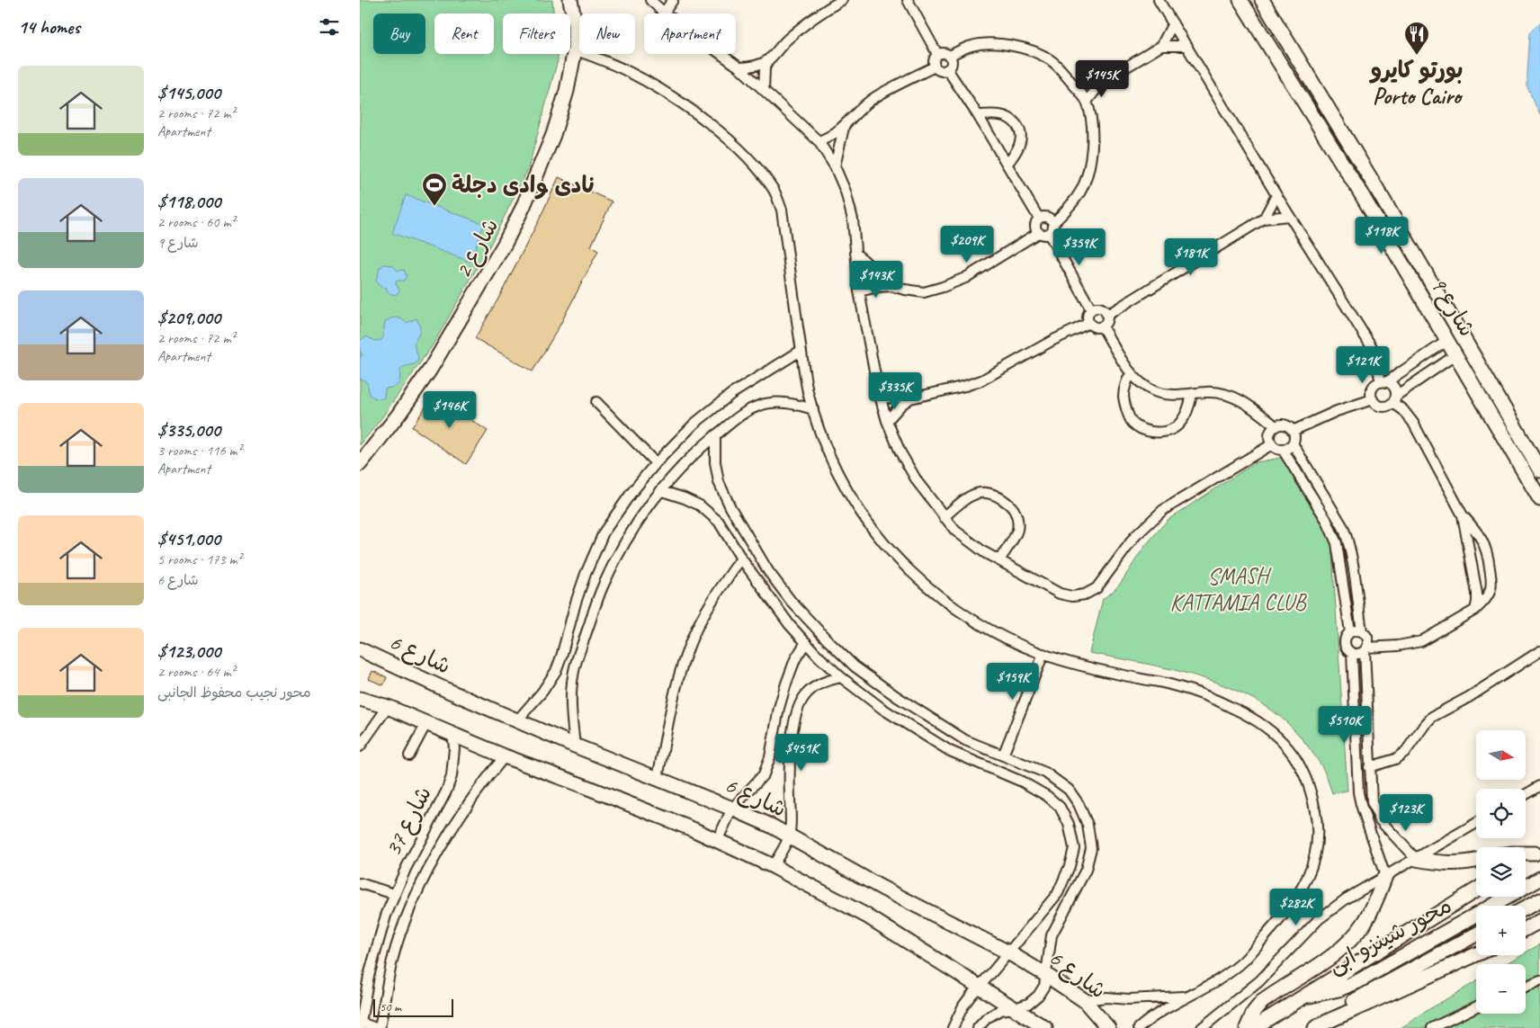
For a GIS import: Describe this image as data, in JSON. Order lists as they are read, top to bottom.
{
  "streets": {
    "street": [
      "شارع 2",
      "شارع 9",
      "شارع 6",
      "شارع 37",
      "محور شينزو ابى"
    ]
  },
  "parks": ["SMASH KATTAMIA CLUB"],
  "places": {
    "restaurant": ["بورتو كايرو Porto Cairo"],
    "sports": ["نادى وادى دجلة"]
  },
  "scale_bar": "50 m",
  "north": "right",
  "page": {
    "heading": "14 homes",
    "chip": [
      "Buy",
      "Rent",
      "Filters",
      "New",
      "Apartment"
    ],
    "list": [
      {
        "name": "$145,000",
        "note": "2 rooms · 72 m² · Apartment"
      },
      {
        "name": "$118,000",
        "note": "2 rooms · 60 m² · شارع 9"
      },
      {
        "name": "$209,000",
        "note": "2 rooms · 72 m² · Apartment"
      },
      {
        "name": "$335,000",
        "note": "3 rooms · 116 m² · Apartment"
      },
      {
        "name": "$451,000",
        "note": "5 rooms · 173 m² · شارع 6"
      },
      {
        "name": "$123,000",
        "note": "2 rooms · 64 m² · محور نجيب محفوظ الجانبى"
      }
    ],
    "price": [
      "$145K",
      "$118K",
      "$209K",
      "$359K",
      "$181K",
      "$143K",
      "$121K",
      "$335K",
      "$146K",
      "$159K",
      "$510K",
      "$451K",
      "$123K",
      "$282K"
    ],
    "map_buttons": ["+", "−"],
    "scale": "50 m"
  }
}
